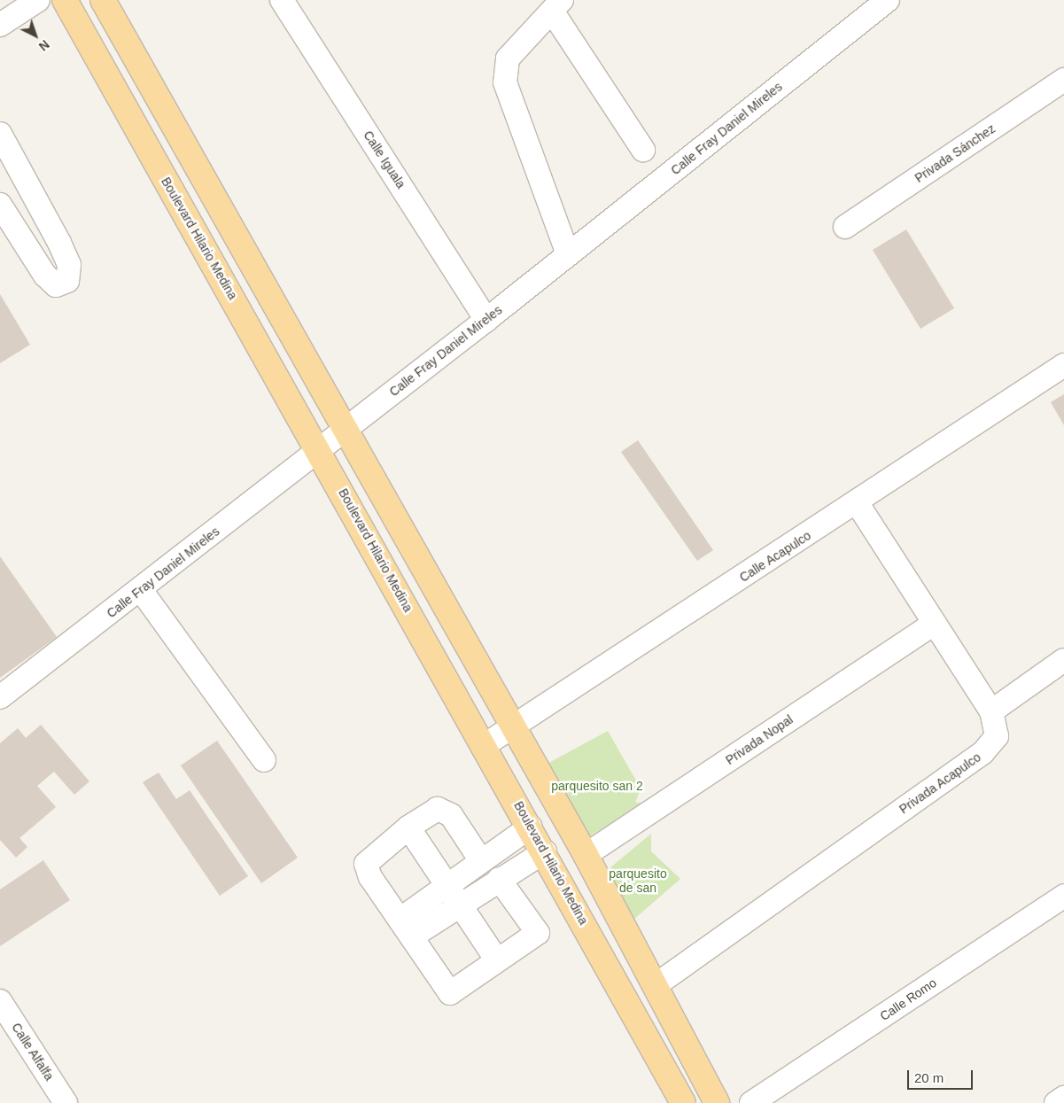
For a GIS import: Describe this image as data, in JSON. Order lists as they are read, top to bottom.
{
  "streets": {
    "main road": ["Boulevard Hilario Medina"],
    "street": [
      "Calle Fray Daniel Mireles",
      "Privada Sánchez",
      "Calle Iguala",
      "Calle Acapulco",
      "Privada Nopal",
      "Privada Acapulco",
      "Calle Romo",
      "Calle Alfalfa"
    ]
  },
  "crossings": [
    ["Calle Fray Daniel Mireles", "Calle Iguala"],
    ["Calle Fray Daniel Mireles", "Boulevard Hilario Medina"],
    ["Boulevard Hilario Medina", "Calle Acapulco"],
    ["Calle Acapulco", "Privada Acapulco"],
    ["Privada Nopal", "Privada Acapulco"]
  ],
  "parks": ["parquesito san 2", "parquesito de san"],
  "scale_bar": "20 m",
  "north": "bottom right"
}
